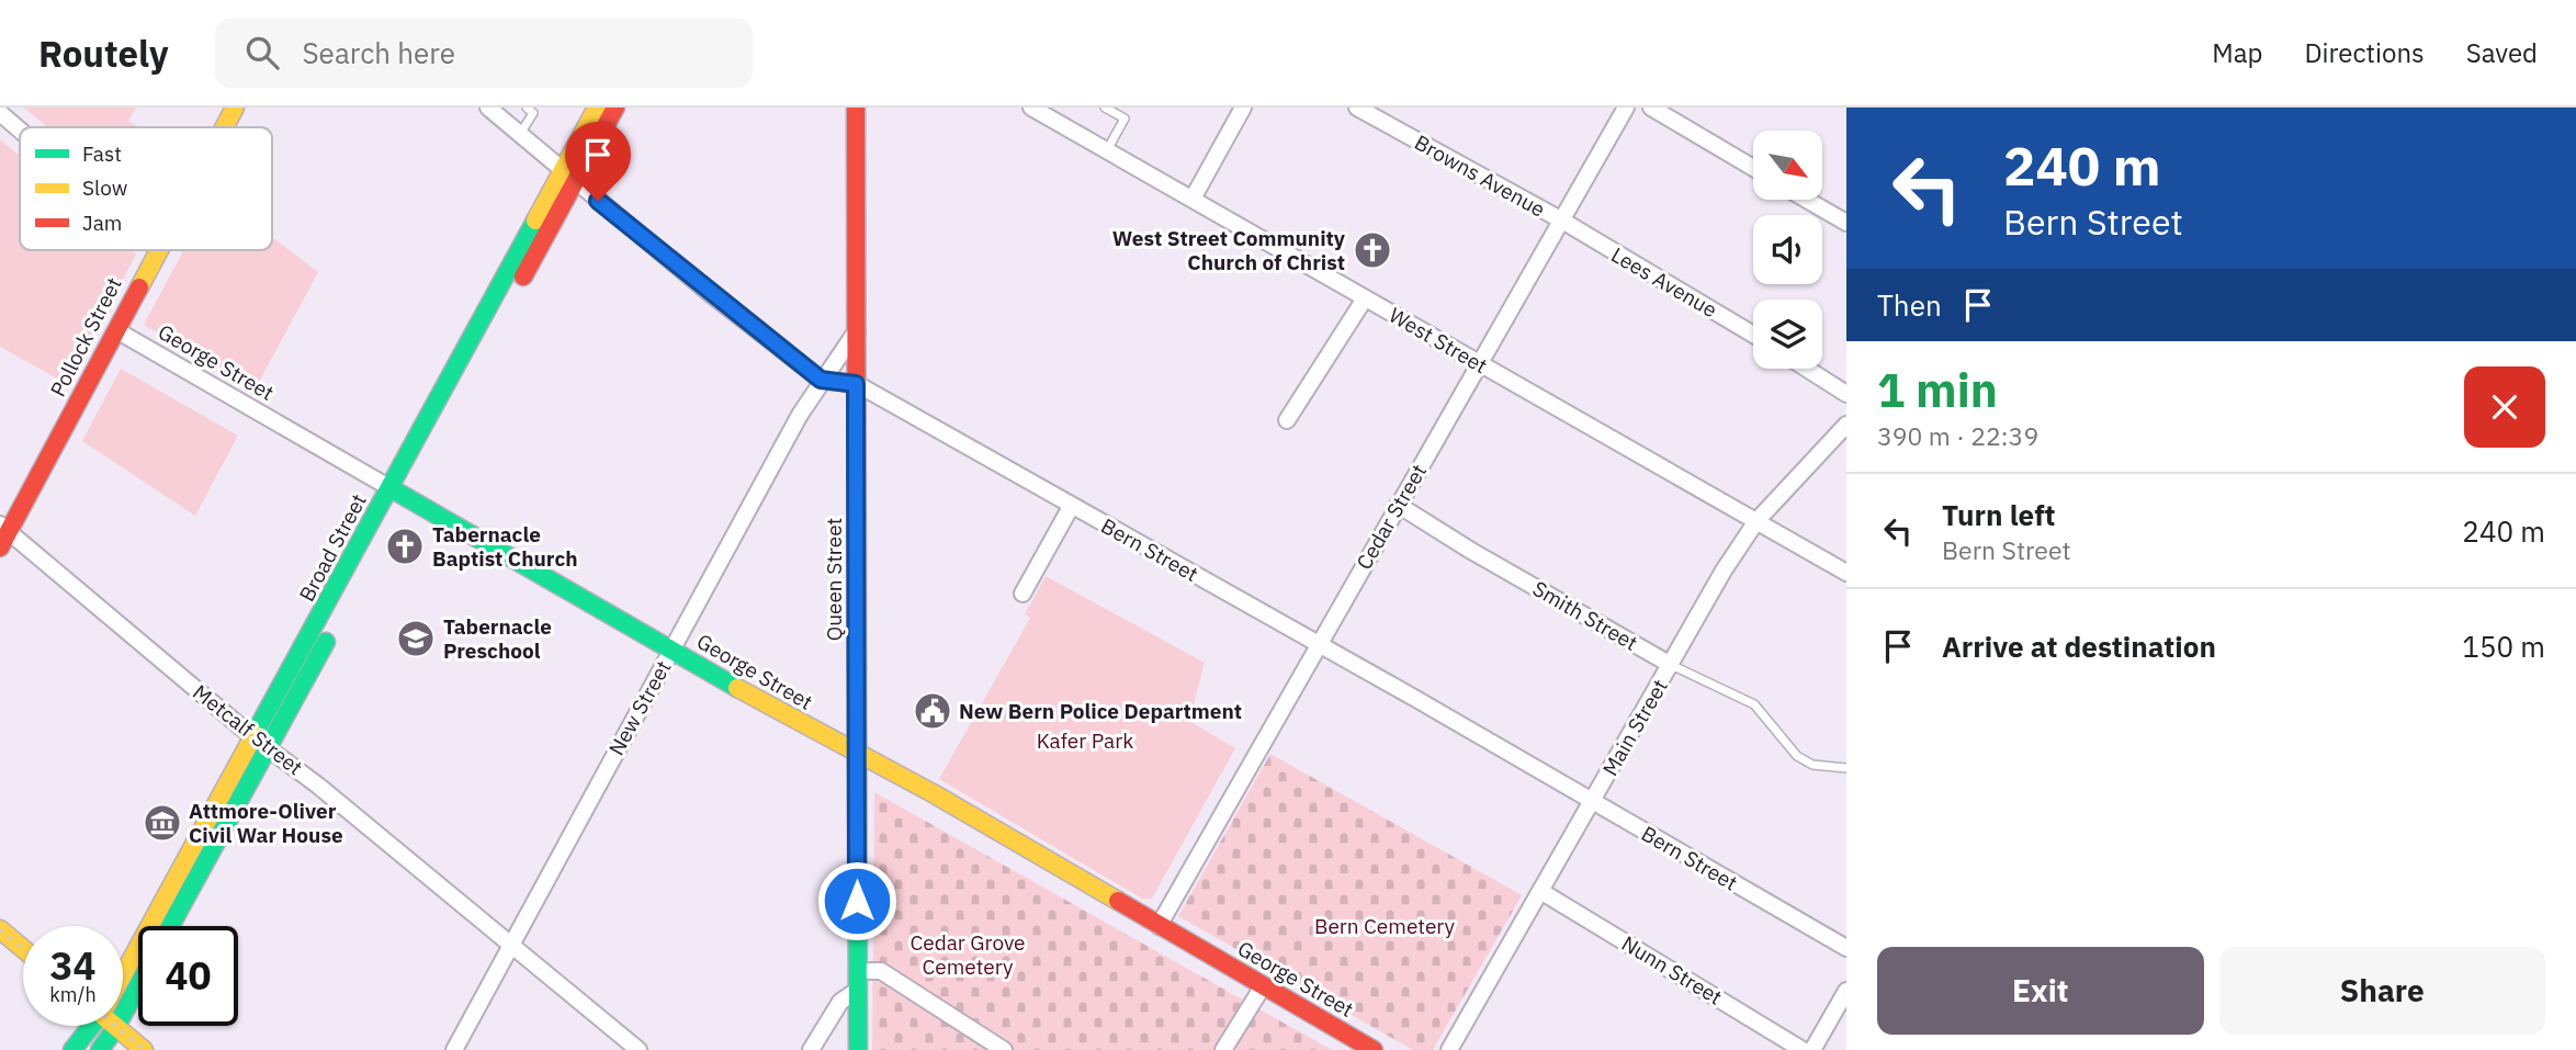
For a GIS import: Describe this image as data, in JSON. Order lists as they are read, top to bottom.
{
  "streets": {
    "street": [
      "Browns Avenue",
      "Lees Avenue",
      "Pollock Street",
      "West Street",
      "George Street",
      "Cedar Street",
      "Broad Street",
      "Bern Street",
      "Queen Street",
      "Smith Street",
      "New Street",
      "Main Street",
      "Metcalf Street",
      "Nunn Street"
    ]
  },
  "crossings": [
    ["Browns Avenue", "Lees Avenue"],
    ["Browns Avenue", "Cedar Street"],
    ["Lees Avenue", "Cedar Street"],
    ["Pollock Street", "George Street"],
    ["Pollock Street", "Metcalf Street"],
    ["West Street", "Cedar Street"],
    ["West Street", "Main Street"],
    ["George Street", "Cedar Street"],
    ["George Street", "Broad Street"],
    ["George Street", "Queen Street"],
    ["George Street", "New Street"],
    ["Cedar Street", "Bern Street"],
    ["Cedar Street", "Smith Street"],
    ["Broad Street", "Metcalf Street"],
    ["Bern Street", "Queen Street"],
    ["Bern Street", "New Street"],
    ["Bern Street", "Main Street"],
    ["Queen Street", "New Street"],
    ["Smith Street", "Main Street"],
    ["New Street", "Metcalf Street"],
    ["Main Street", "Nunn Street"]
  ],
  "parks": ["Kafer Park", "Bern Cemetery", "Cedar Grove Cemetery"],
  "places": {
    "church": ["West Street Community Church of Christ", "Tabernacle Baptist Church"],
    "school or university": ["Tabernacle Preschool"],
    "public building": ["New Bern Police Department"],
    "museum": ["Attmore-Oliver Civil War House"]
  },
  "legend": ["Fast", "Slow", "Jam"],
  "north": "bottom right",
  "page": {
    "header": "Routely",
    "search": "Search here",
    "nav": ["Map", "Directions", "Saved"],
    "turn": ["240 m", "Bern Street"],
    "then": "Then",
    "heading": ["1 min", "390 m · 22:39"],
    "list": [
      {
        "name": "Turn left",
        "note": "Bern Street",
        "value": "240 m"
      },
      {
        "name": "Arrive at destination",
        "value": "150 m"
      }
    ],
    "speed": "34 km/h",
    "limit": "40",
    "buttons": ["Exit", "Share"]
  }
}
